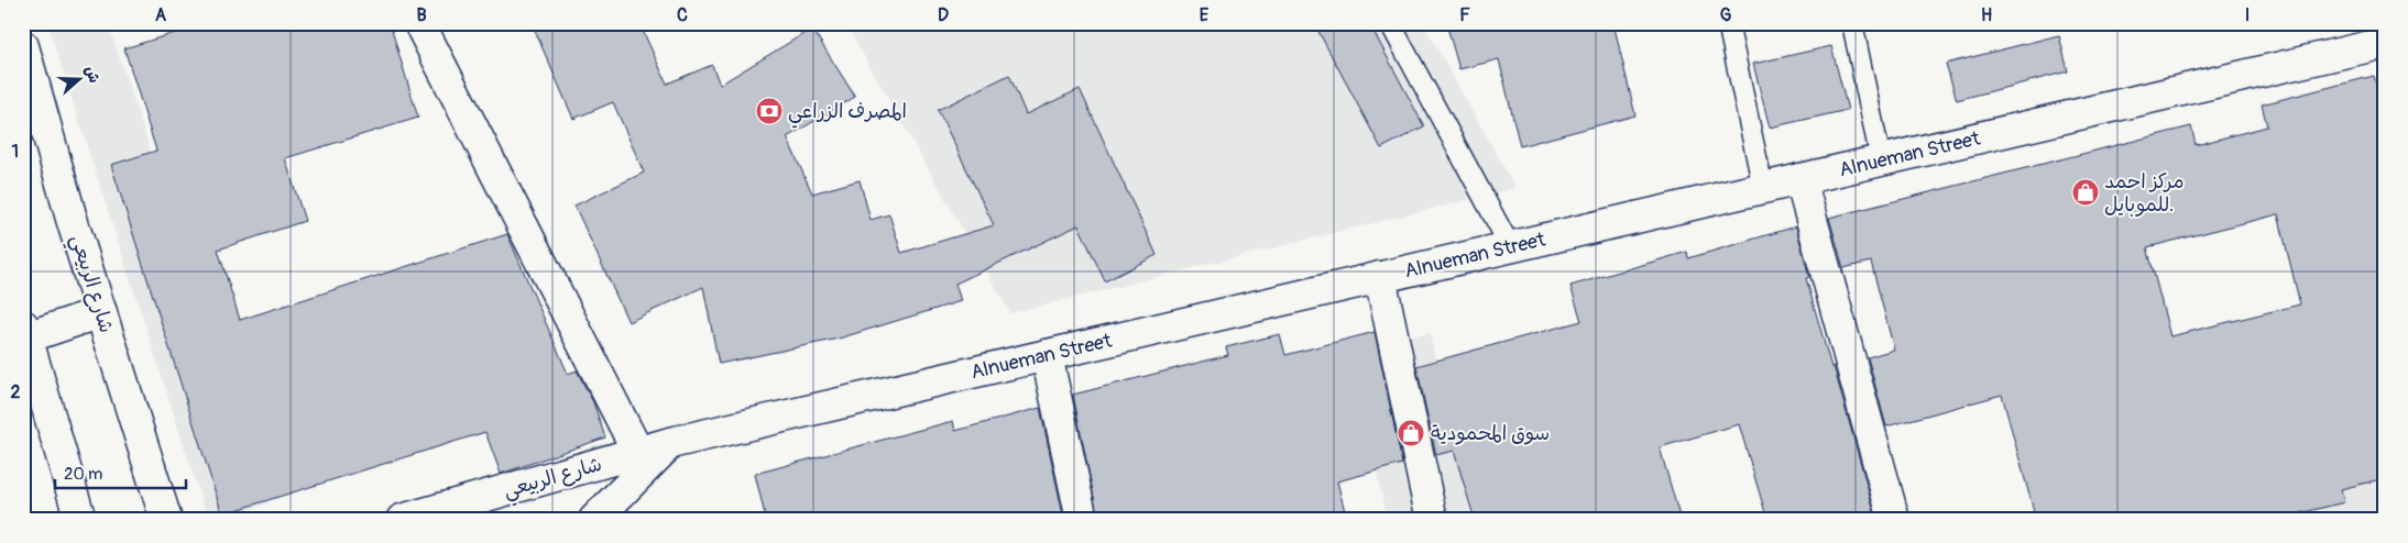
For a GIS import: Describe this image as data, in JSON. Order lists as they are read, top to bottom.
{
  "streets": {
    "street": ["Alnueman Street", "شارع الربيعي"]
  },
  "crossings": [
    ["Alnueman Street", "شارع الربيعي"]
  ],
  "places": {
    "bank": ["المصرف الزراعي"],
    "shop": ["مركز احمد للموبايل.", "سوق المحمودية"]
  },
  "scale_bar": "20 m",
  "north": "right",
  "grid": {
    "columns": [
      "A",
      "B",
      "C",
      "D",
      "E",
      "F",
      "G",
      "H",
      "I"
    ],
    "rows": ["1", "2"]
  }
}
